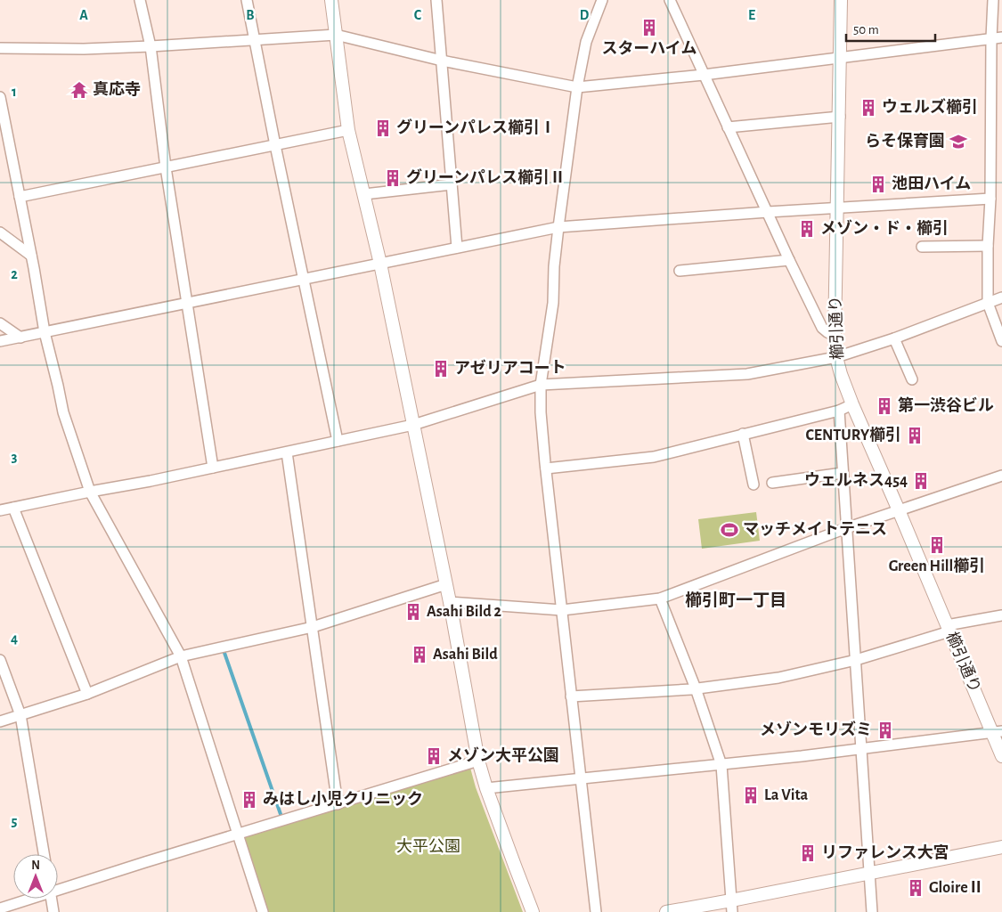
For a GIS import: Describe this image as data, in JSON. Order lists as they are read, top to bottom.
{
  "streets": {
    "street": ["櫛引通り"]
  },
  "districts": ["櫛引町一丁目"],
  "parks": ["大平公園"],
  "places": {
    "building": [
      "スターハイム",
      "ウェルズ櫛引",
      "グリーンパレス櫛引Ⅰ",
      "グリーンパレス櫛引Ⅱ",
      "池田ハイム",
      "メゾン・ド・櫛引",
      "アゼリアコート",
      "第一渋谷ビル",
      "CENTURY櫛引",
      "ウェルネス454",
      "Green Hill櫛引",
      "Asahi Bild 2",
      "Asahi Bild",
      "メゾンモリズミ",
      "メゾン大平公園",
      "La Vita",
      "みはし小児クリニック",
      "リファレンス大宮",
      "GloireⅡ"
    ],
    "temple": ["真応寺"],
    "school or university": ["らそ保育園"],
    "sports": ["マッチメイトテニス"]
  },
  "scale_bar": "50 m",
  "north": "top",
  "grid": {
    "columns": [
      "A",
      "B",
      "C",
      "D",
      "E"
    ],
    "rows": [
      "1",
      "2",
      "3",
      "4",
      "5"
    ]
  }
}
